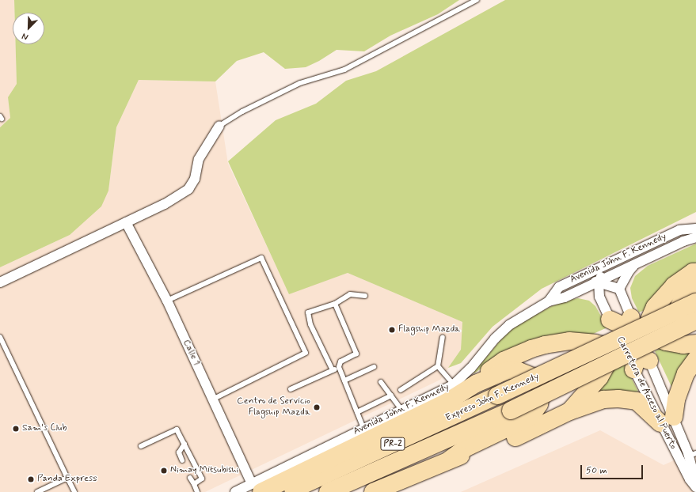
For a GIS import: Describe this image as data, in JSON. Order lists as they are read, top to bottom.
{
  "streets": {
    "highway": ["Expreso John F. Kennedy", "PR-2"],
    "street": ["Avenida John F. Kennedy", "Calle 1", "Carretera de Acceso al Puerto"]
  },
  "crossings": [
    ["Avenida John F. Kennedy", "Calle 1"]
  ],
  "places": [
    "Flagship Mazda",
    "Centro de Servicio Flagship Mazda",
    "Sam's Club",
    "Nimay Mitsubishi",
    "Panda Express"
  ],
  "scale_bar": "50 m",
  "north": "bottom left"
}
